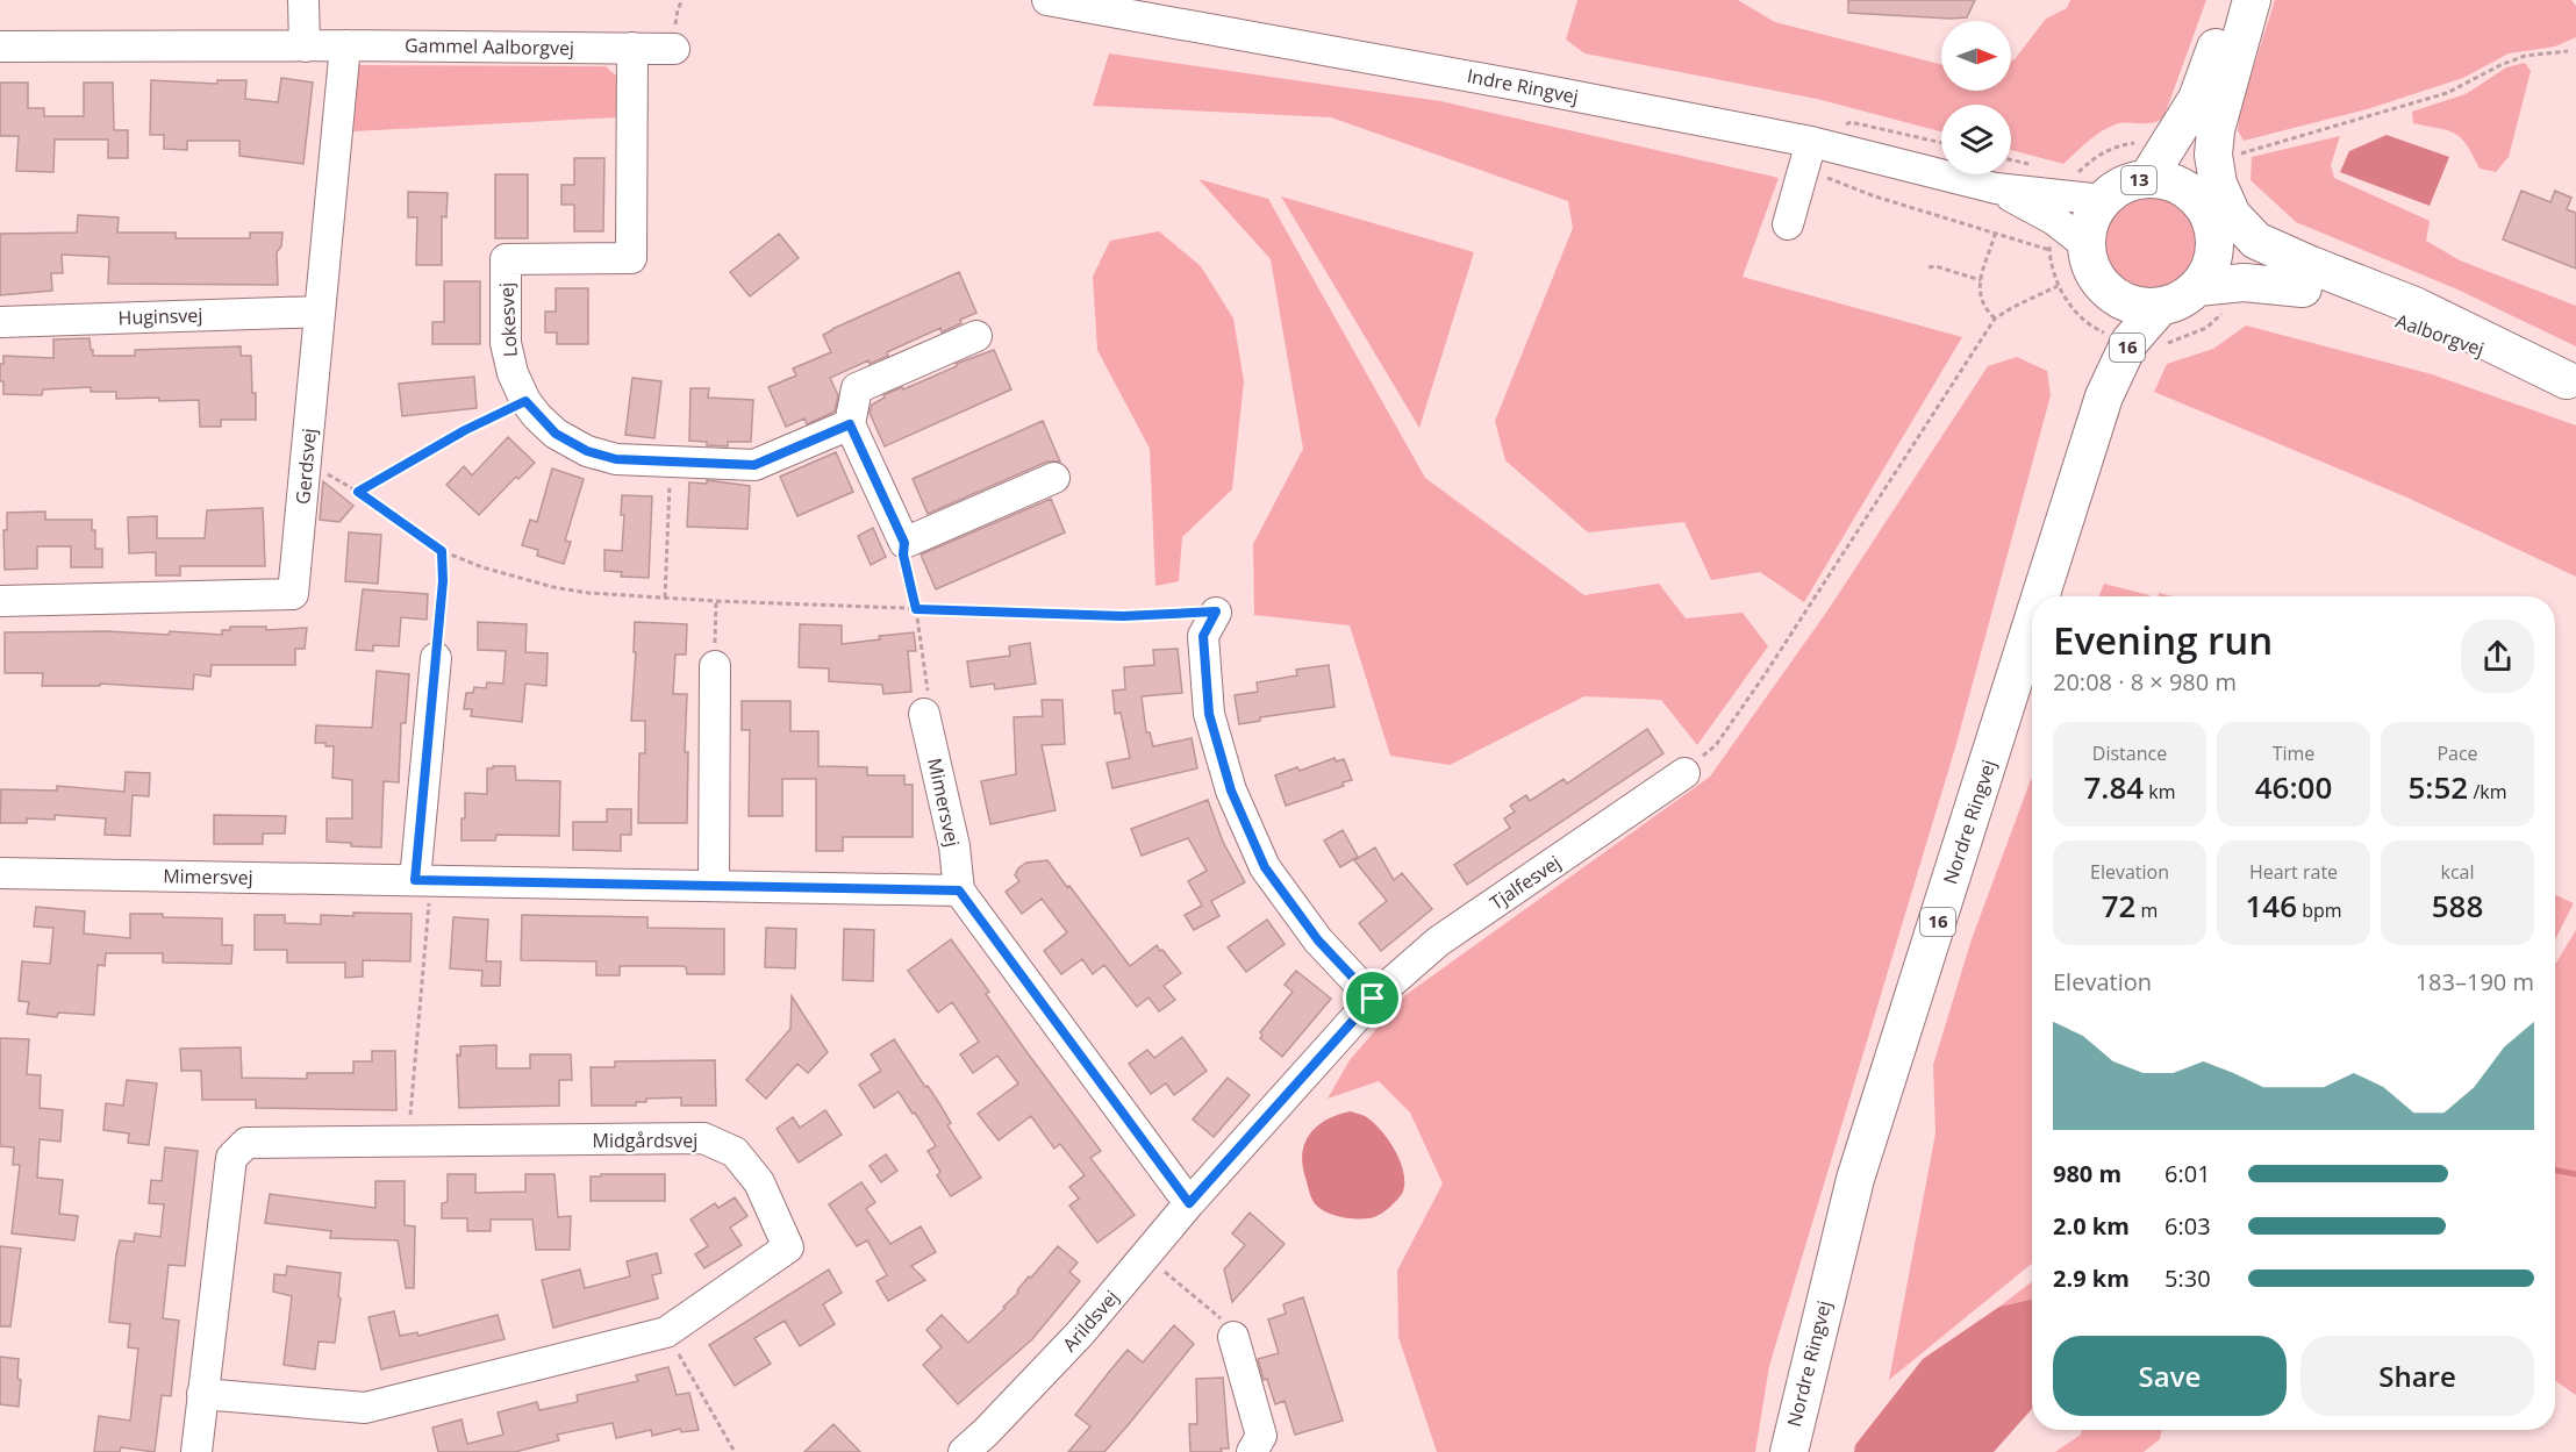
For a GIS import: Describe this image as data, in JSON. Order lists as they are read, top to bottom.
{
  "streets": {
    "main road": [
      "13",
      "Aalborgvej",
      "16",
      "Nordre Ringvej"
    ],
    "street": [
      "Gammel Aalborgvej",
      "Indre Ringvej",
      "Huginsvej",
      "Lokesvej",
      "Gerdsvej",
      "Mimersvej",
      "Tjalfesvej",
      "Midgårdsvej",
      "Arildsvej"
    ]
  },
  "crossings": [
    ["Gammel Aalborgvej", "Lokesvej"],
    ["Gammel Aalborgvej", "Gerdsvej"],
    ["Indre Ringvej", "13"],
    ["Indre Ringvej", "Aalborgvej"],
    ["Indre Ringvej", "Nordre Ringvej"],
    ["13", "Aalborgvej"],
    ["13", "Nordre Ringvej"],
    ["Huginsvej", "Gerdsvej"],
    ["Aalborgvej", "Nordre Ringvej"],
    ["Tjalfesvej", "Arildsvej"]
  ],
  "north": "right",
  "page": {
    "heading": ["Evening run", "20:08 · 8 × 980 m"],
    "stats": [
      ["Distance", "7.84 km"],
      ["Time", "46:00"],
      ["Pace", "5:52 /km"],
      ["Elevation", "72 m"],
      ["Heart rate", "146 bpm"],
      ["kcal", "588"]
    ],
    "chart": ["Elevation", "183–190 m"],
    "list": [
      {
        "name": "980 m",
        "note": "6:01"
      },
      {
        "name": "2.0 km",
        "note": "6:03"
      },
      {
        "name": "2.9 km",
        "note": "5:30"
      }
    ],
    "buttons": ["Save", "Share"]
  }
}
